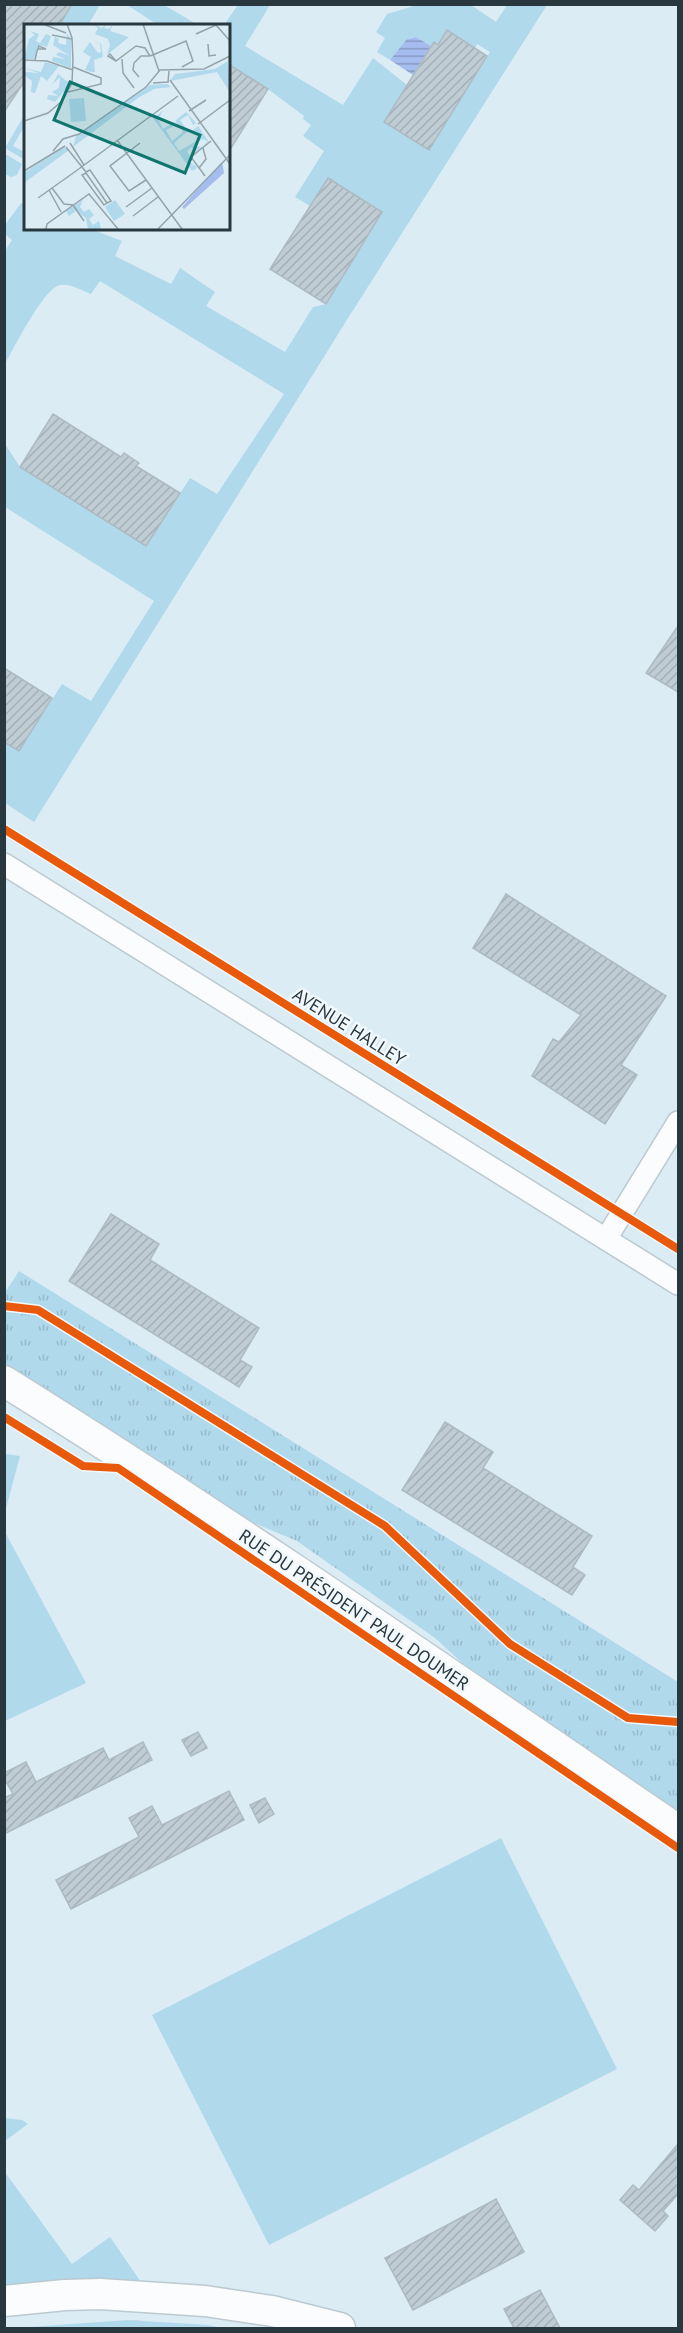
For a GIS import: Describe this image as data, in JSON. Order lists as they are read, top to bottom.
{
  "streets": {
    "main road": ["RUE DU PRÉSIDENT PAUL DOUMER"],
    "cycle path": ["AVENUE HALLEY"]
  }
}
